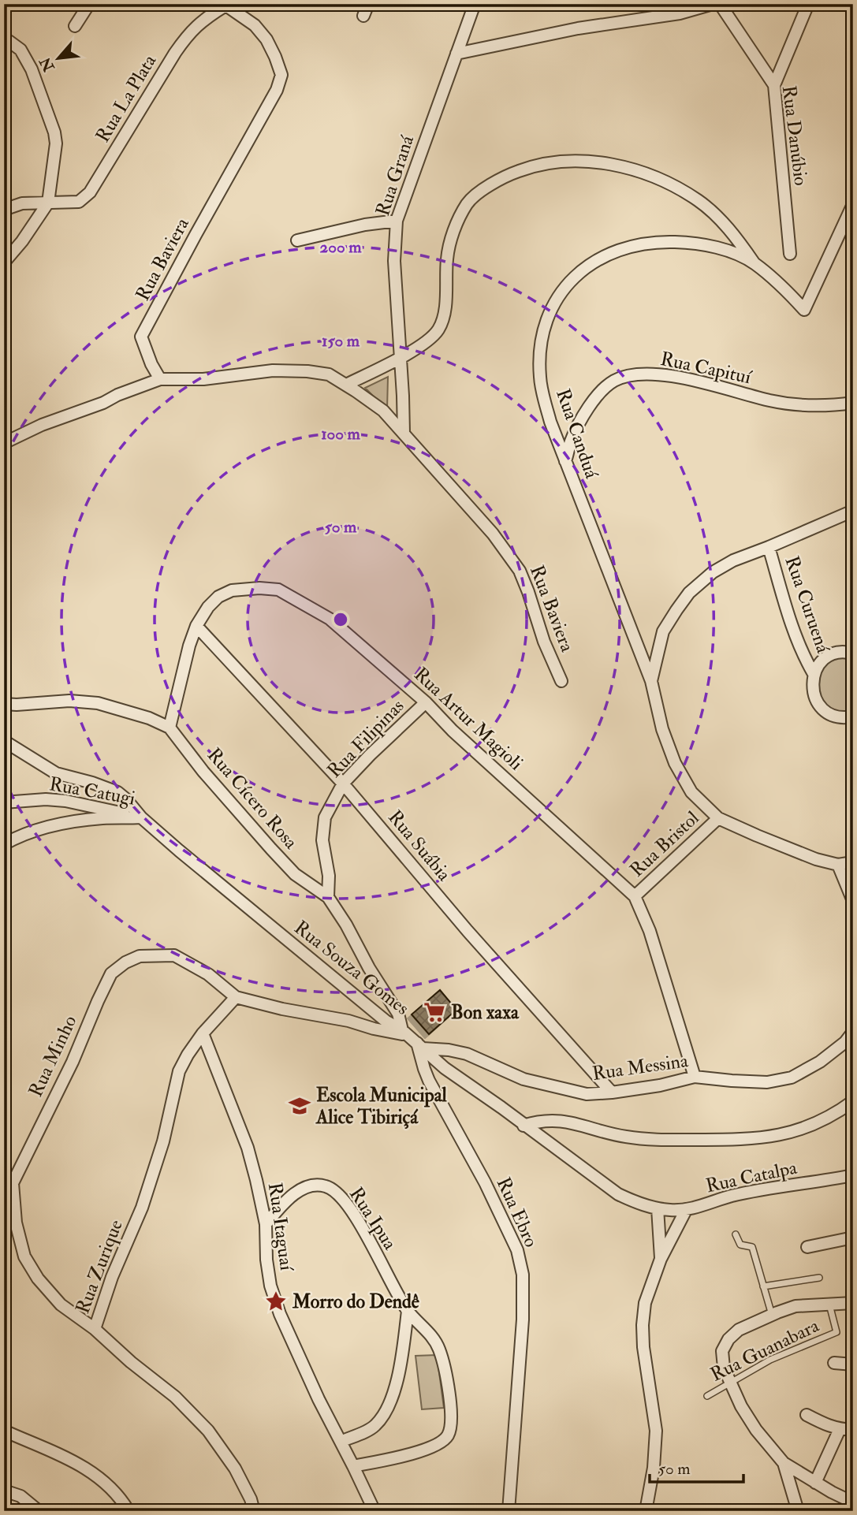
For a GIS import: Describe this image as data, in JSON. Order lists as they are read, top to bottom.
{
  "streets": {
    "street": [
      "Rua La Plata",
      "Rua Danúbio",
      "Rua Graná",
      "Rua Baviera",
      "Rua Capituí",
      "Rua Canduá",
      "Rua Curuená",
      "Rua Artur Magioli",
      "Rua Filipinas",
      "Rua Catugi",
      "Rua Cícero Rosa",
      "Rua Bristol",
      "Rua Suábia",
      "Rua Souza Gomes",
      "Rua Minho",
      "Rua Messina",
      "Rua Catalpa",
      "Rua Ebro",
      "Rua Ipua",
      "Rua Itaguaí",
      "Rua Zurique"
    ],
    "lane": ["Rua Guanabara"]
  },
  "crossings": [
    ["Rua La Plata", "Rua Baviera"],
    ["Rua Graná", "Rua Baviera"],
    ["Rua Capituí", "Rua Canduá"],
    ["Rua Canduá", "Rua Bristol"],
    ["Rua Artur Magioli", "Rua Filipinas"],
    ["Rua Artur Magioli", "Rua Cícero Rosa"],
    ["Rua Artur Magioli", "Rua Bristol"],
    ["Rua Artur Magioli", "Rua Suábia"],
    ["Rua Artur Magioli", "Rua Messina"],
    ["Rua Filipinas", "Rua Cícero Rosa"],
    ["Rua Filipinas", "Rua Suábia"],
    ["Rua Catugi", "Rua Souza Gomes"],
    ["Rua Cícero Rosa", "Rua Souza Gomes"],
    ["Rua Cícero Rosa", "Rua Messina"],
    ["Rua Cícero Rosa", "Rua Ebro"],
    ["Rua Suábia", "Rua Messina"],
    ["Rua Souza Gomes", "Rua Messina"],
    ["Rua Souza Gomes", "Rua Catalpa"],
    ["Rua Souza Gomes", "Rua Ebro"],
    ["Rua Minho", "Rua Zurique"],
    ["Rua Messina", "Rua Ebro"],
    ["Rua Ipua", "Rua Itaguaí"],
    ["Rua Itaguaí", "Rua Zurique"]
  ],
  "places": {
    "supermarket": ["Bon xaxa"],
    "school or university": ["Escola Municipal Alice Tibiriçá"],
    "place": ["Morro do Dendê"]
  },
  "scale_bar": "50 m",
  "north": "bottom left",
  "rings": [
    "200 m",
    "150 m",
    "100 m",
    "50 m"
  ]
}
